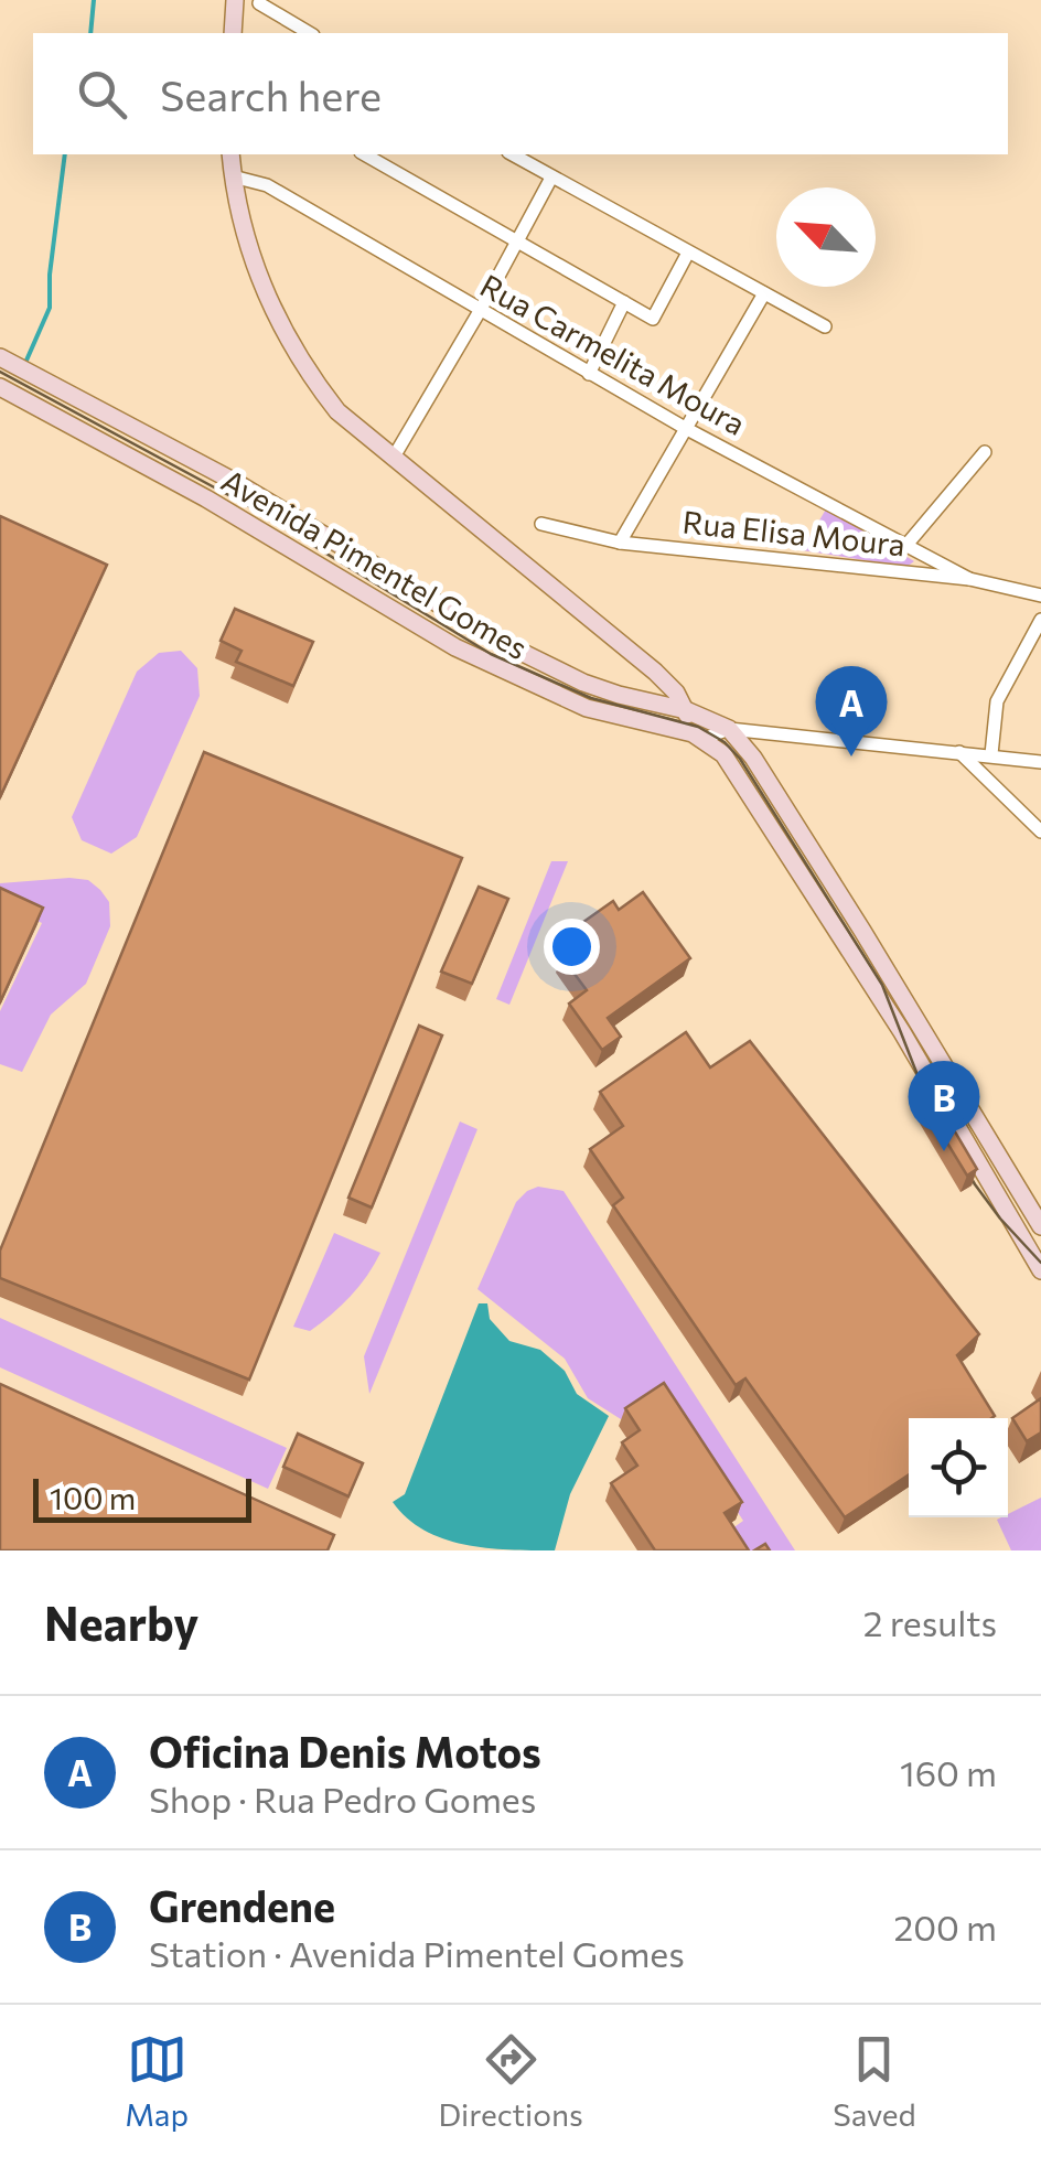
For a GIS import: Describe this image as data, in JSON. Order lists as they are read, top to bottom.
{
  "streets": {
    "main road": ["Avenida Pimentel Gomes"],
    "street": ["Rua Carmelita Moura", "Rua Elisa Moura"]
  },
  "crossings": [
    ["Rua Carmelita Moura", "Rua Elisa Moura"]
  ],
  "scale_bar": "100 m",
  "north": "top left",
  "page": {
    "search": "Search here",
    "pins": ["A", "B"],
    "scale": "100 m",
    "heading": ["Nearby", "2 results"],
    "list": [
      {
        "mark": "A",
        "name": "Oficina Denis Motos",
        "note": "Shop · Rua Pedro Gomes",
        "value": "160 m"
      },
      {
        "mark": "B",
        "name": "Grendene",
        "note": "Station · Avenida Pimentel Gomes",
        "value": "200 m"
      }
    ],
    "nav": ["Map", "Directions", "Saved"]
  }
}
